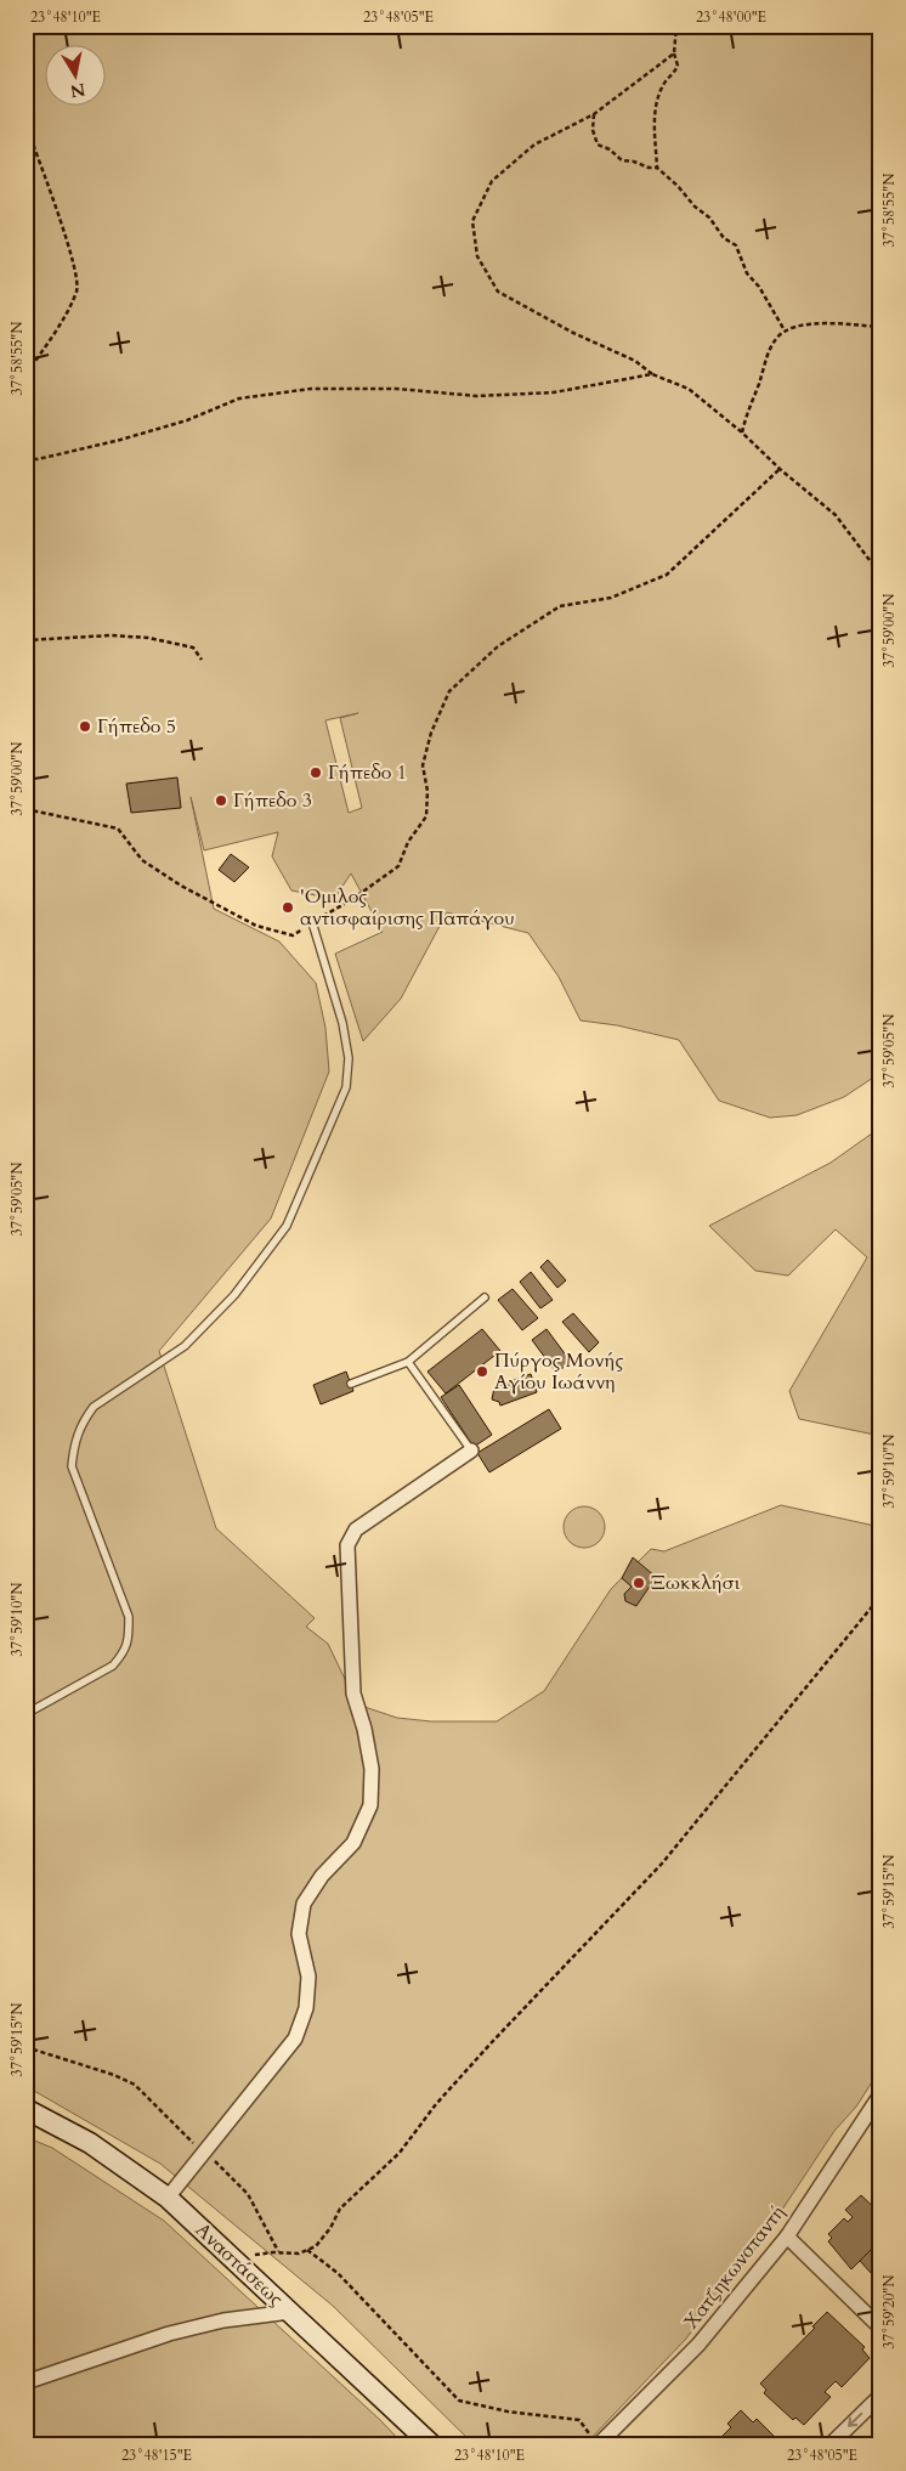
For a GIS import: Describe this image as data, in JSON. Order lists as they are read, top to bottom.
{
  "streets": {
    "street": ["Αναστάσεως", "Χατζηκωνσταντή"]
  },
  "places": [
    "Γήπεδο 5",
    "Γήπεδο 1",
    "Γήπεδο 3",
    "'Ομιλος αντισφαίρισης Παπάγου",
    "Πύργος Μονής Αγίου Ιωάννη",
    "Ξωκκλήσι"
  ],
  "north": "bottom",
  "coordinates": [
    "23°48'10\"E",
    "23°48'05\"E",
    "23°48'00\"E",
    "37°58'55\"N",
    "37°59'00\"N",
    "37°59'05\"N",
    "37°59'10\"N",
    "37°59'15\"N",
    "37°59'20\"N",
    "23°48'15\"E"
  ]
}
